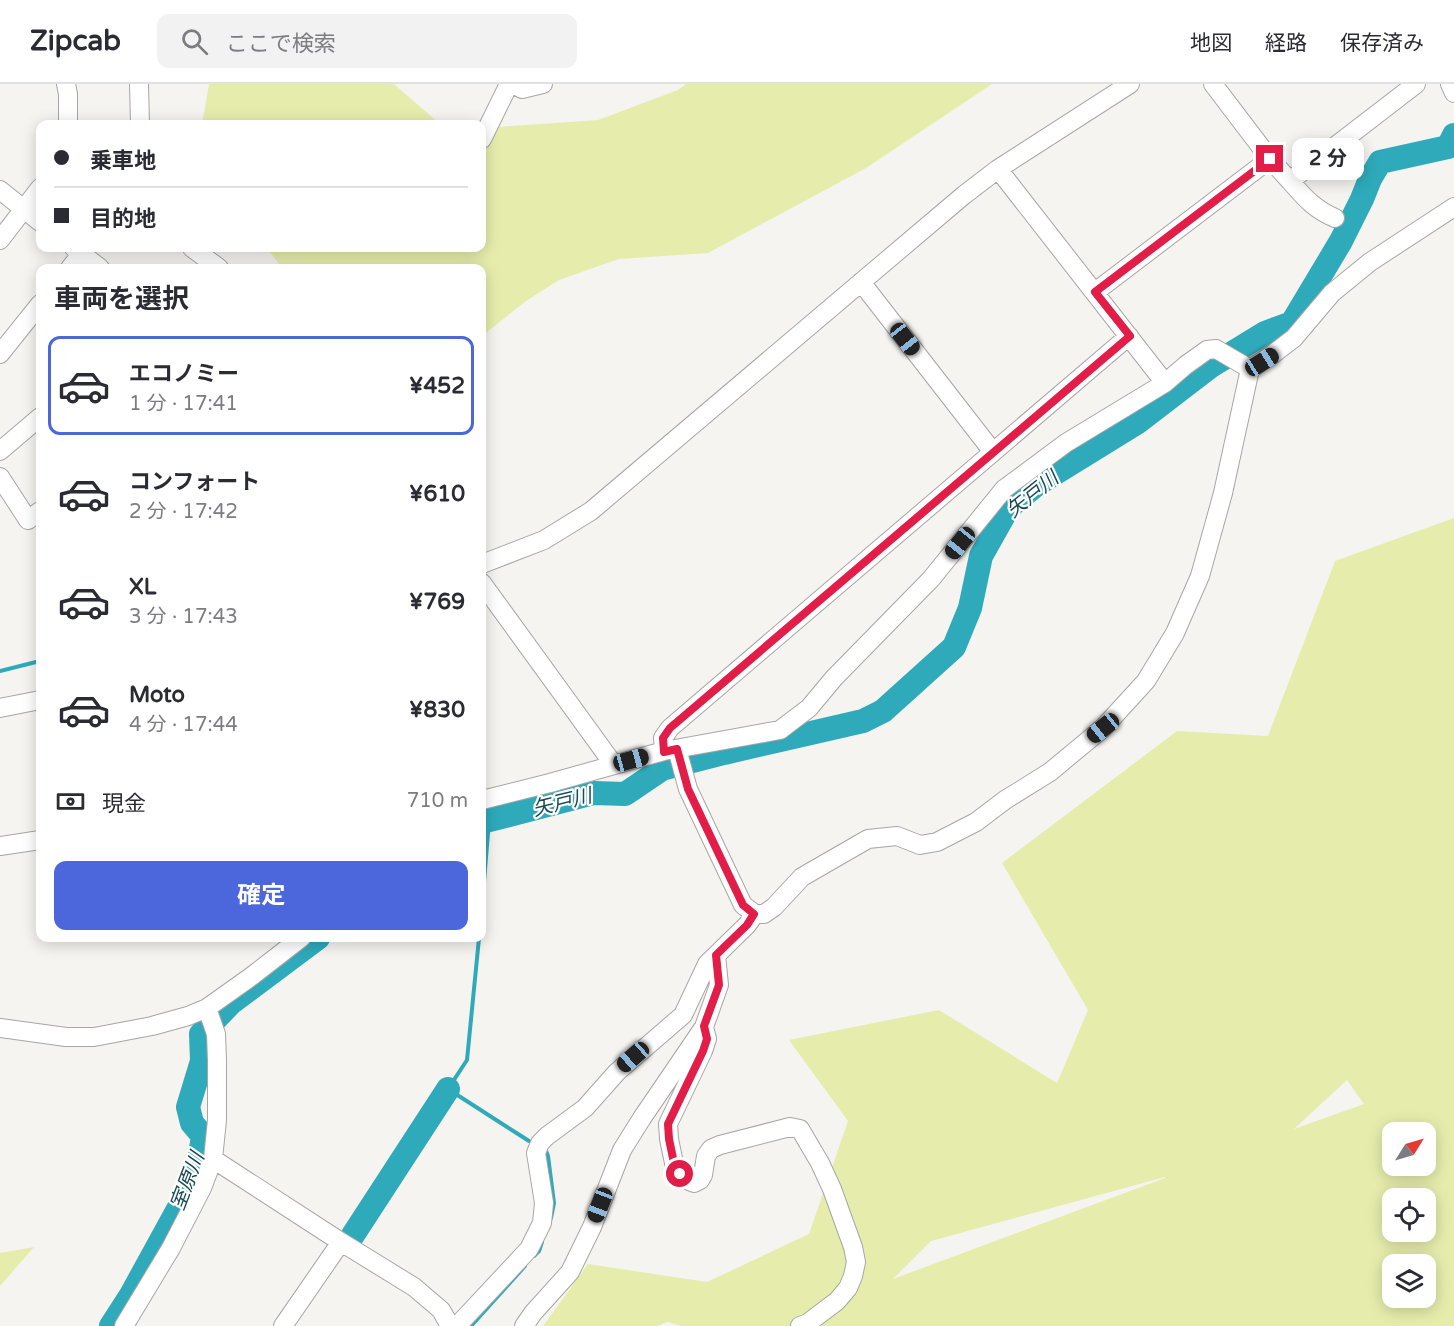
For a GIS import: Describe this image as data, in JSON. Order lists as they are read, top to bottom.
{
  "water": ["矢戸川", "室原川"],
  "north": "top right",
  "page": {
    "header": "Zipcab",
    "search": "ここで検索",
    "nav": ["地図", "経路", "保存済み"],
    "banner": ["乗車地", "目的地"],
    "bubble": "2 分",
    "heading": "車両を選択",
    "list": [
      {
        "name": "エコノミー",
        "note": "1 分 · 17:41",
        "value": "¥452"
      },
      {
        "name": "コンフォート",
        "note": "2 分 · 17:42",
        "value": "¥610"
      },
      {
        "name": "XL",
        "note": "3 分 · 17:43",
        "value": "¥769"
      },
      {
        "name": "Moto",
        "note": "4 分 · 17:44",
        "value": "¥830"
      }
    ],
    "pay": ["現金", "710 m"],
    "buttons": "確定"
  }
}
